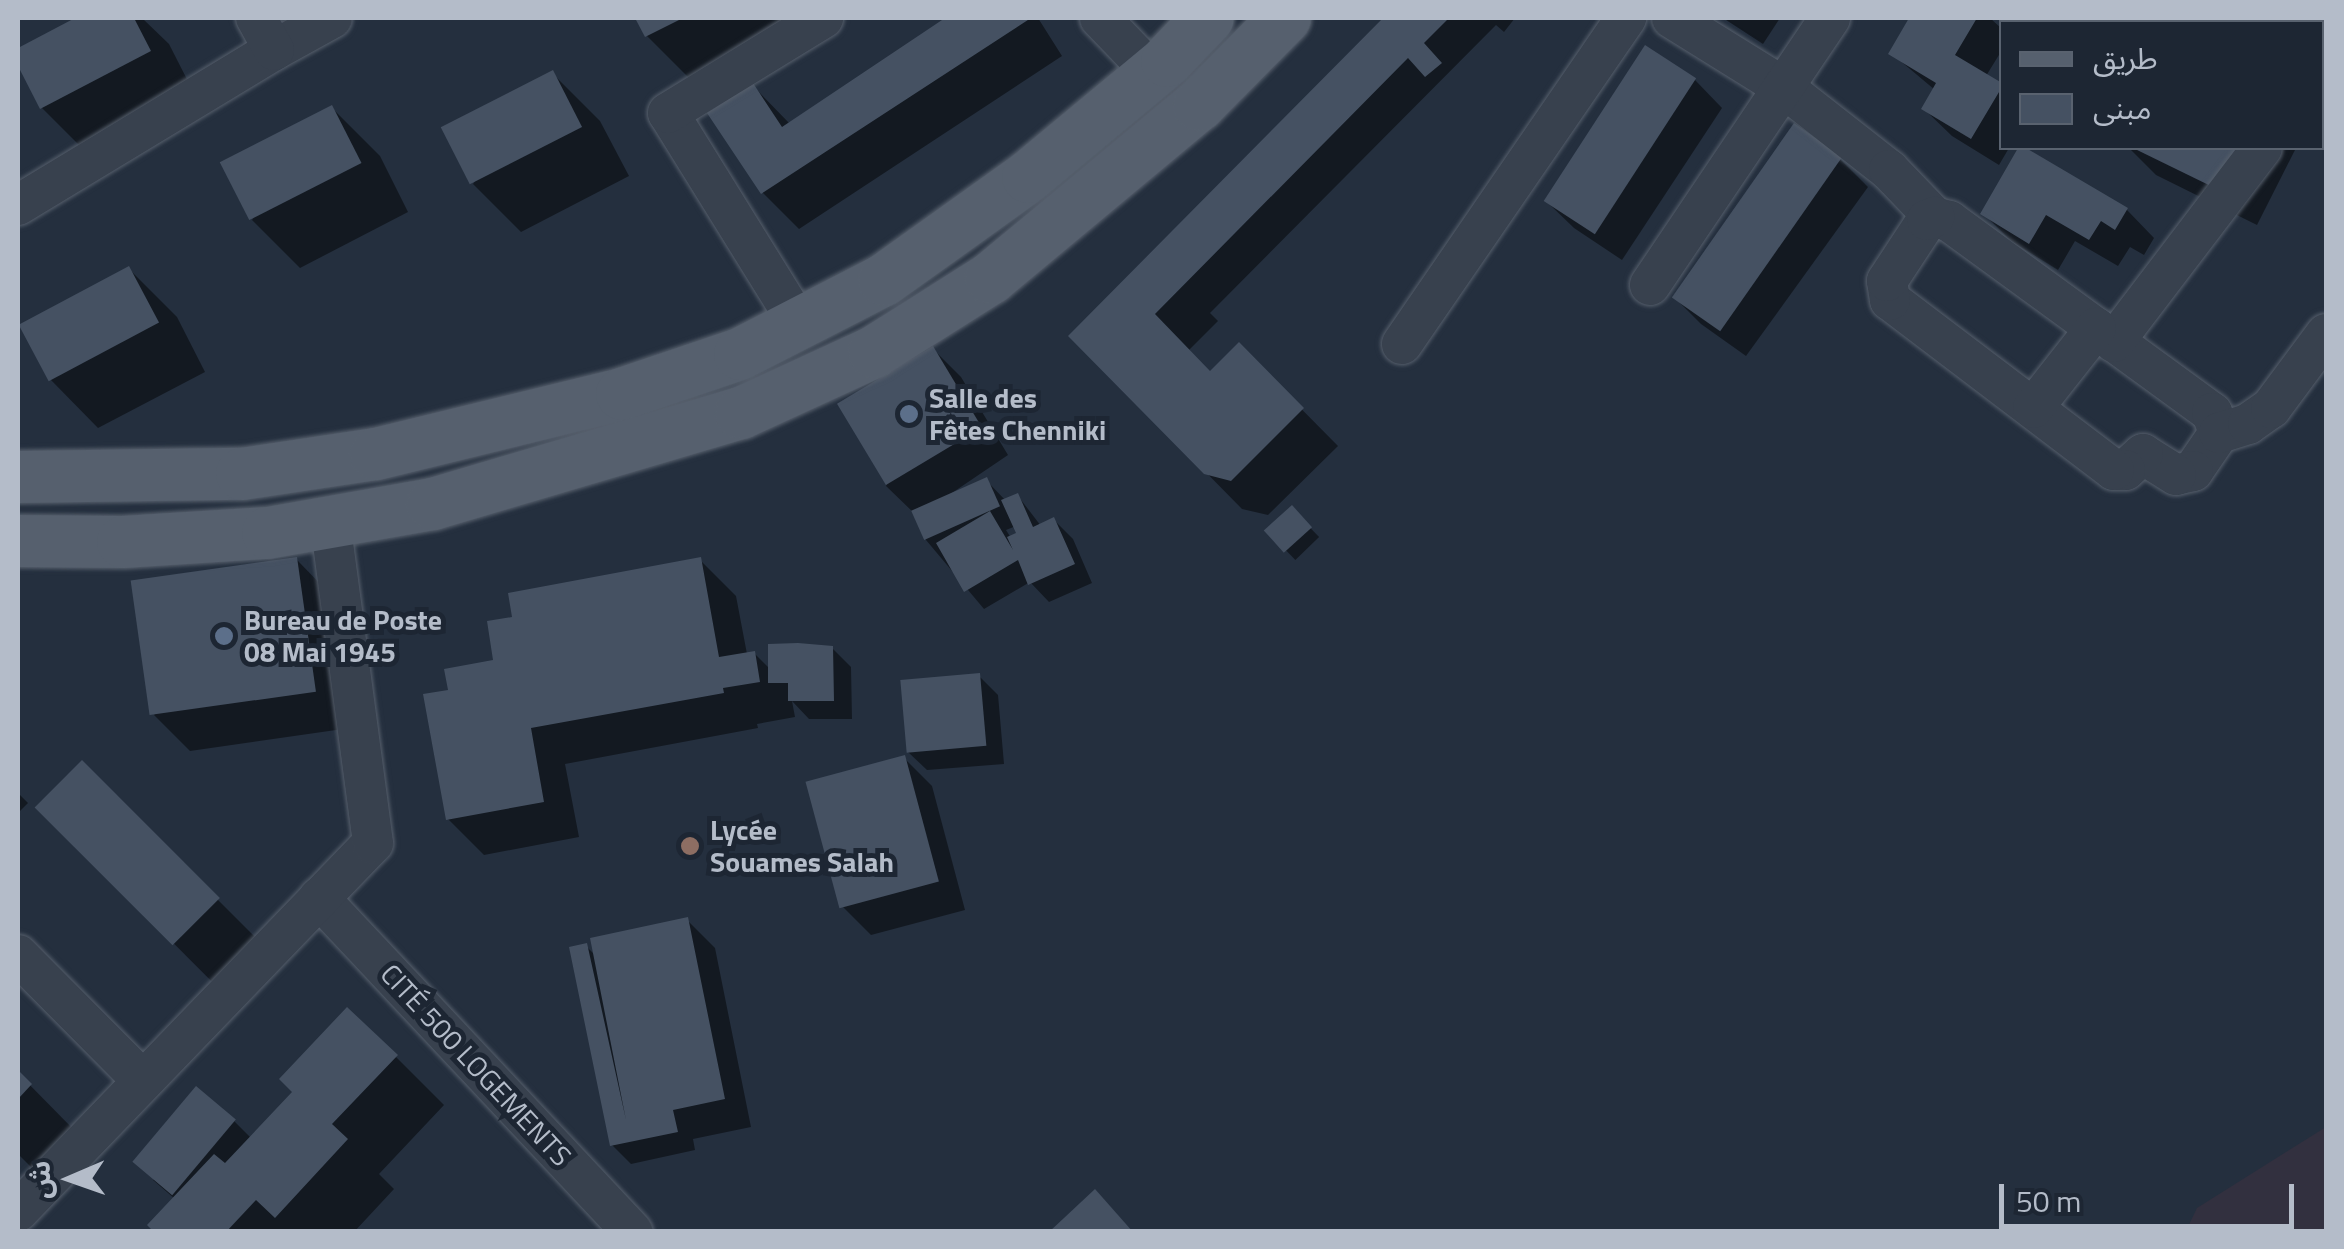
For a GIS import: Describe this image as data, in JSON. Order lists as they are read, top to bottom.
{
  "streets": {
    "street": ["CITÉ 500 LOGEMENTS"]
  },
  "places": ["Salle des Fêtes Chenniki", "Bureau de Poste 08 Mai 1945", "Lycée Souames Salah"],
  "legend": ["طريق", "مبنى"],
  "scale_bar": "50 m",
  "north": "left"
}
